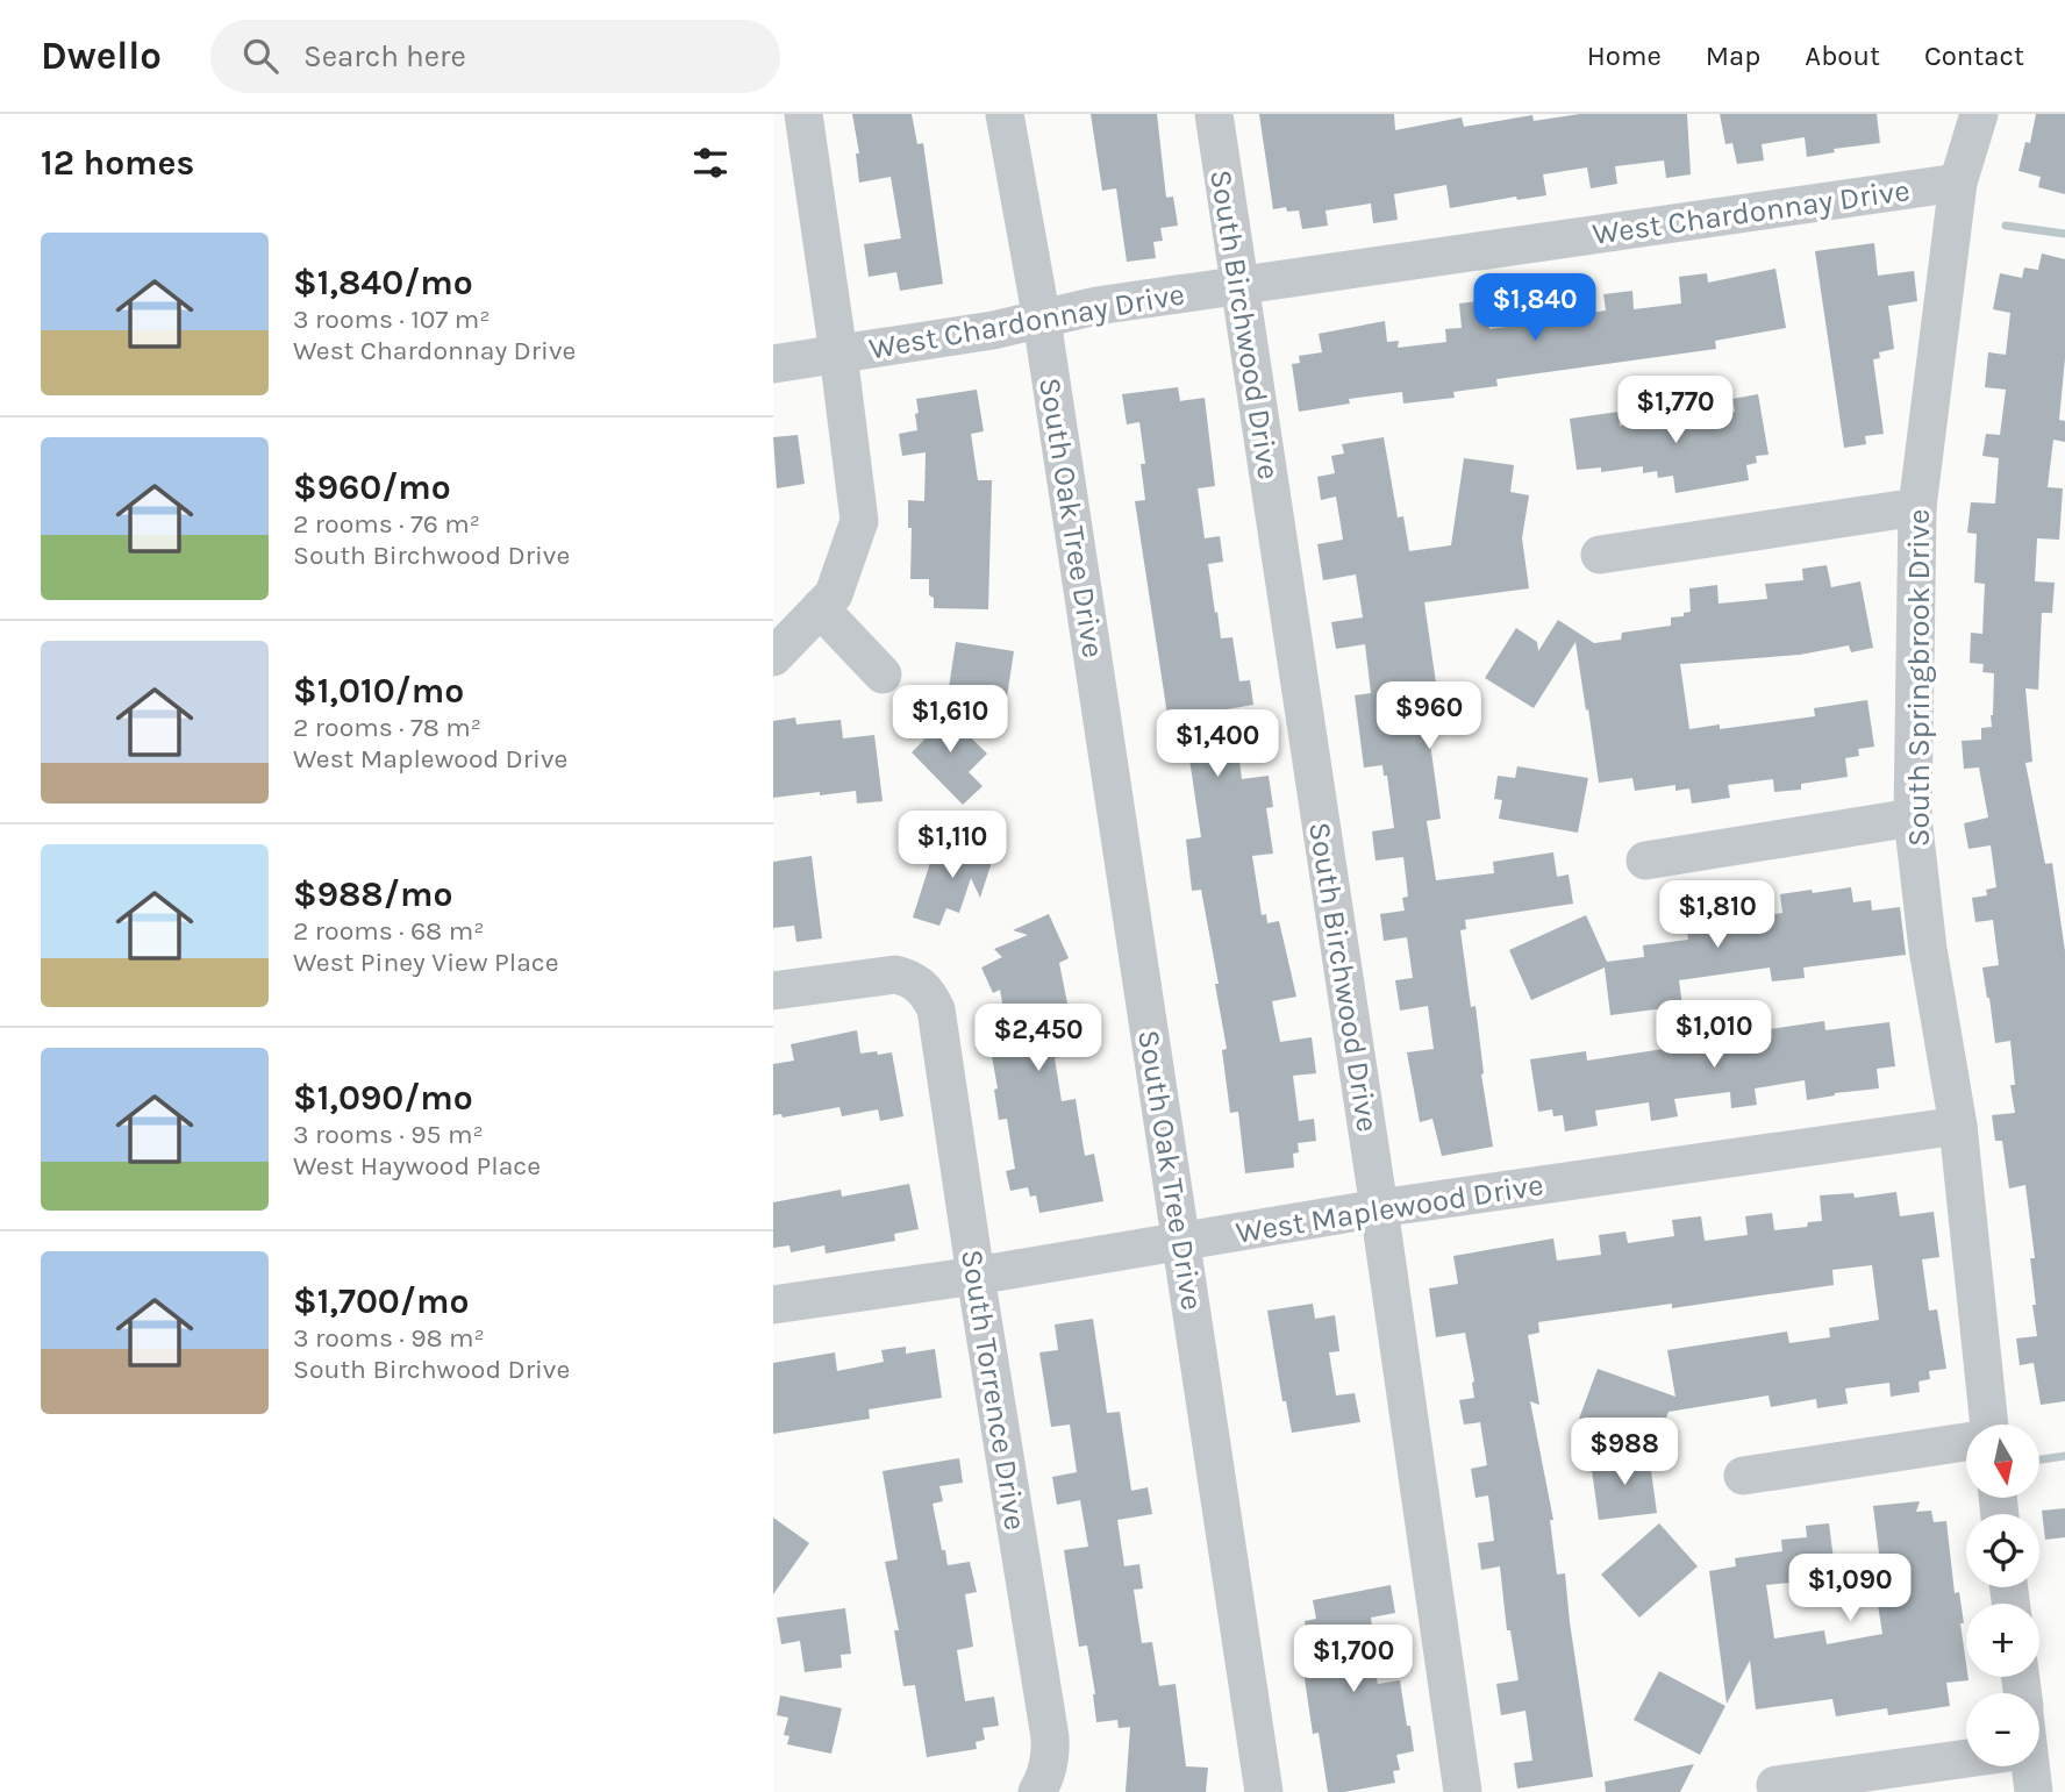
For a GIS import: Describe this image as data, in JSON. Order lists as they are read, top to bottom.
{
  "streets": {
    "street": [
      "West Chardonnay Drive",
      "South Birchwood Drive",
      "South Oak Tree Drive",
      "South Springbrook Drive",
      "West Maplewood Drive",
      "South Torrence Drive"
    ]
  },
  "crossings": [
    ["West Chardonnay Drive", "South Birchwood Drive"],
    ["West Chardonnay Drive", "South Oak Tree Drive"],
    ["West Chardonnay Drive", "South Springbrook Drive"],
    ["South Birchwood Drive", "West Maplewood Drive"],
    ["South Oak Tree Drive", "West Maplewood Drive"],
    ["South Springbrook Drive", "West Maplewood Drive"],
    ["West Maplewood Drive", "South Torrence Drive"]
  ],
  "north": "bottom",
  "page": {
    "header": "Dwello",
    "search": "Search here",
    "nav": [
      "Home",
      "Map",
      "About",
      "Contact"
    ],
    "heading": "12 homes",
    "list": [
      {
        "name": "$1,840/mo",
        "note": "3 rooms · 107 m² · West Chardonnay Drive"
      },
      {
        "name": "$960/mo",
        "note": "2 rooms · 76 m² · South Birchwood Drive"
      },
      {
        "name": "$1,010/mo",
        "note": "2 rooms · 78 m² · West Maplewood Drive"
      },
      {
        "name": "$988/mo",
        "note": "2 rooms · 68 m² · West Piney View Place"
      },
      {
        "name": "$1,090/mo",
        "note": "3 rooms · 95 m² · West Haywood Place"
      },
      {
        "name": "$1,700/mo",
        "note": "3 rooms · 98 m² · South Birchwood Drive"
      }
    ],
    "price": [
      "$1,840",
      "$1,770",
      "$960",
      "$1,610",
      "$1,400",
      "$1,110",
      "$1,810",
      "$1,010",
      "$2,450",
      "$988",
      "$1,090",
      "$1,700"
    ],
    "map_buttons": ["+", "−"]
  }
}
